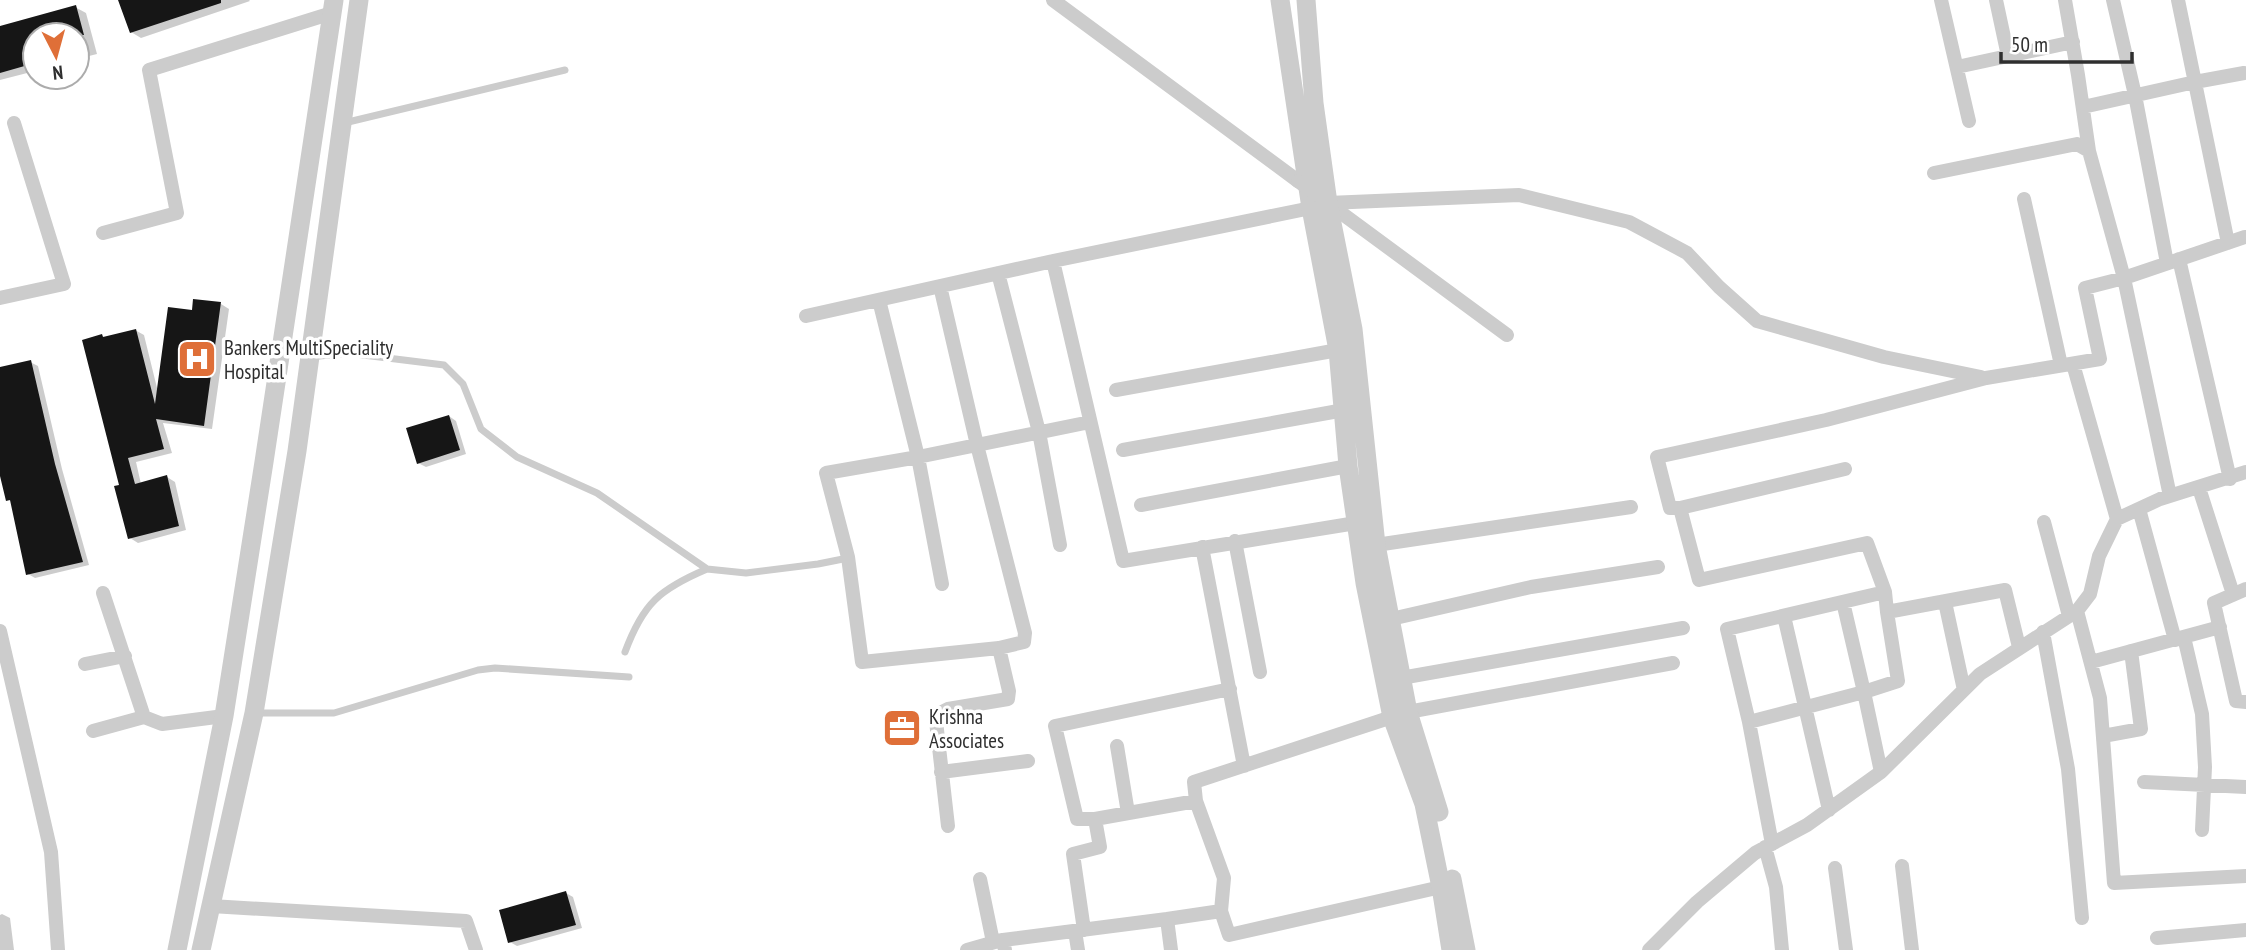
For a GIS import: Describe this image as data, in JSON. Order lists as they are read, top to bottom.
{
  "places": {
    "hospital": ["Bankers MultiSpeciality Hospital"],
    "office": ["Krishna Associates"]
  },
  "scale_bar": "50 m",
  "north": "bottom"
}
